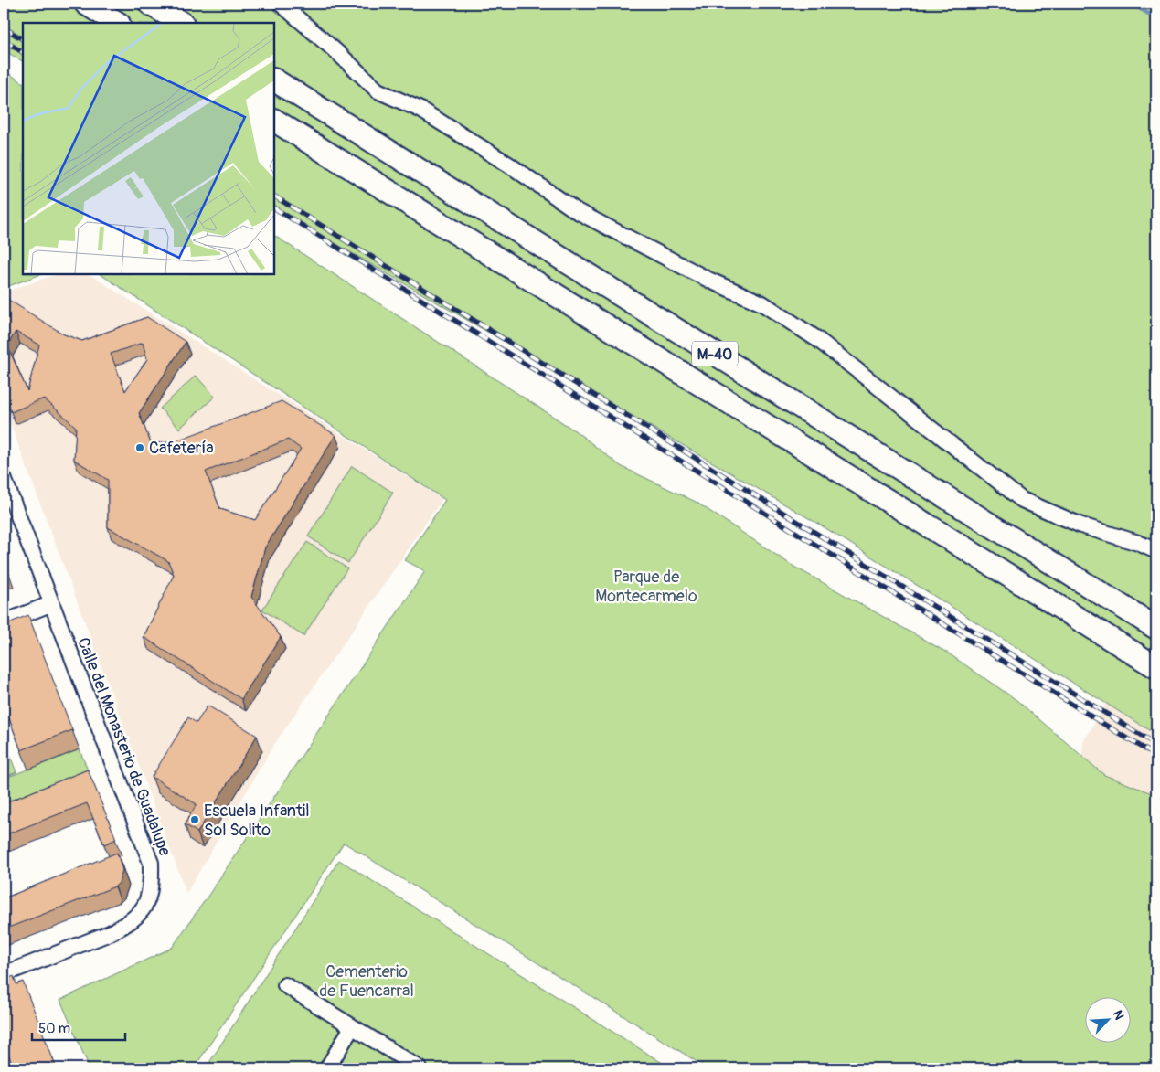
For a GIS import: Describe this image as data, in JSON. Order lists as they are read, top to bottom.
{
  "streets": {
    "highway": ["M-40"],
    "street": ["Calle del Monasterio de Guadalupe"]
  },
  "parks": ["Parque de Montecarmelo", "Cementerio de Fuencarral"],
  "places": ["Cafetería", "Escuela Infantil Sol Solito"],
  "scale_bar": "50 m",
  "north": "top right"
}
